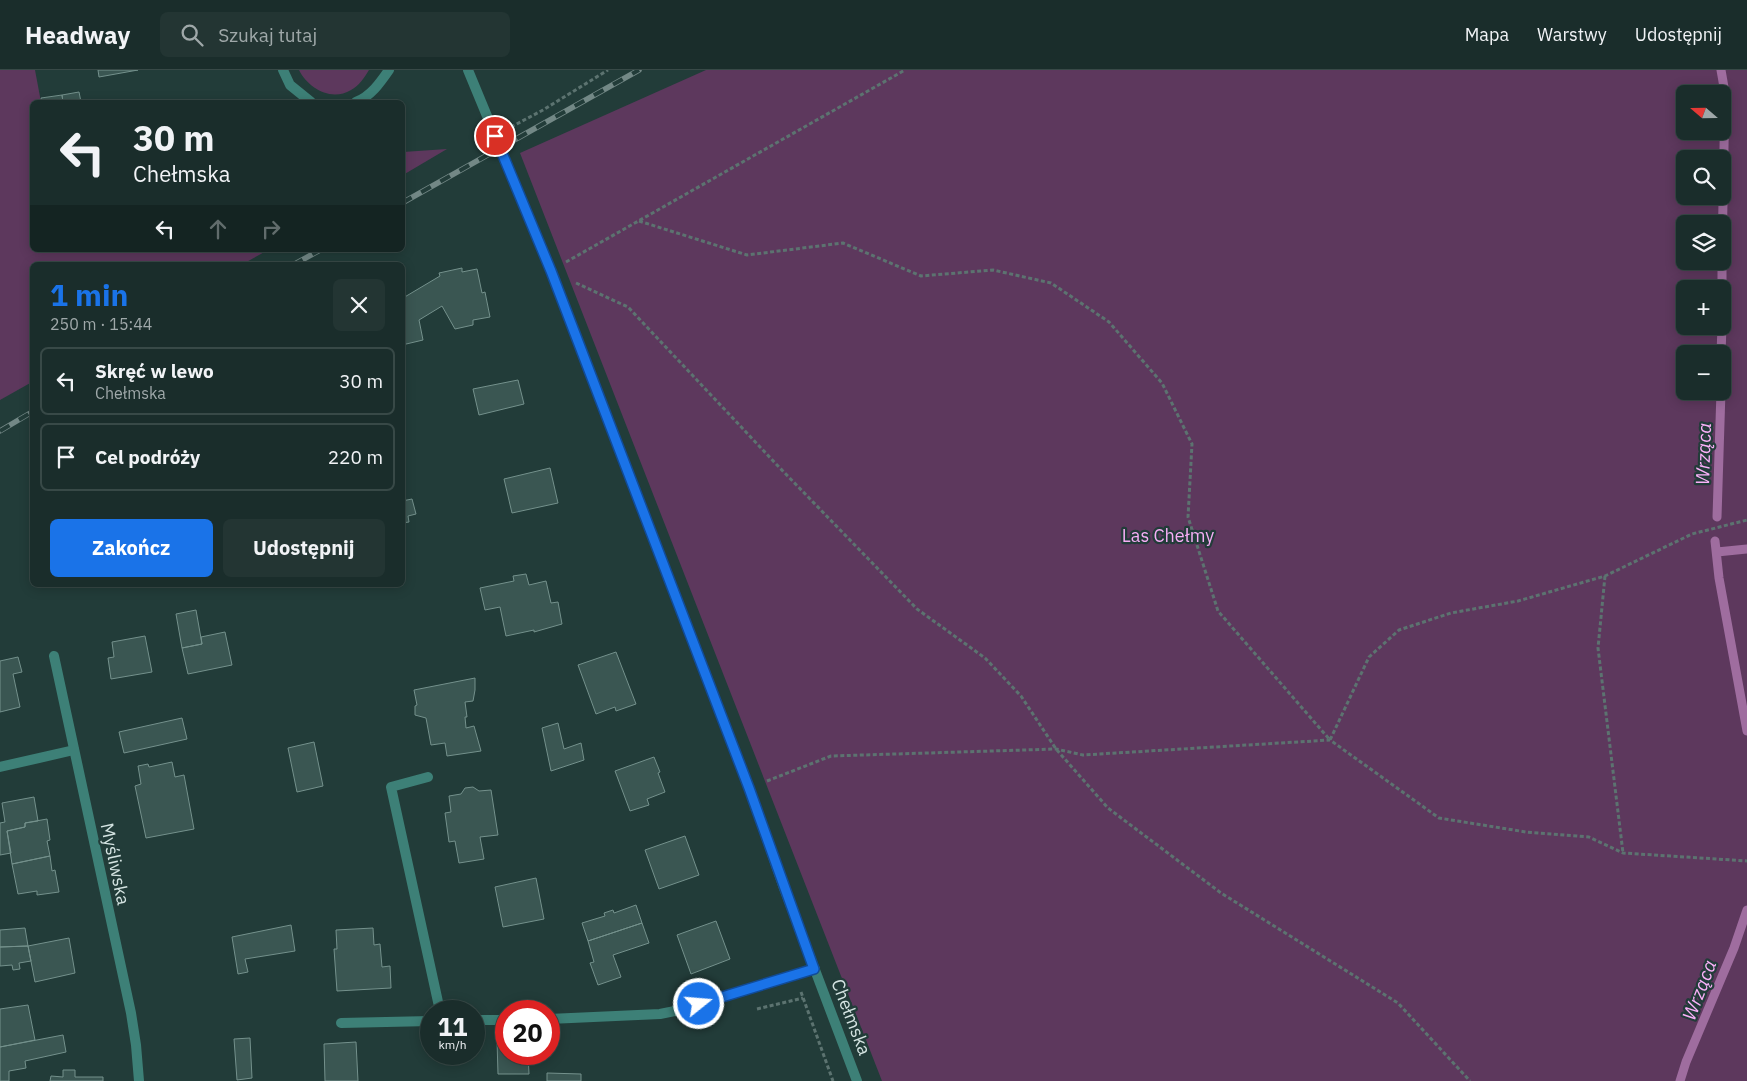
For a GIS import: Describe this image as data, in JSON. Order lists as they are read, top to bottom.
{
  "streets": {
    "street": ["Myśliwska", "Chełmska"]
  },
  "water": ["Wrząca"],
  "parks": ["Las Chełmy"],
  "north": "left",
  "page": {
    "header": "Headway",
    "search": "Szukaj tutaj",
    "nav": ["Mapa", "Warstwy", "Udostępnij"],
    "map_buttons": ["+", "−"],
    "turn": ["30 m", "Chełmska"],
    "heading": ["1 min", "250 m · 15:44"],
    "list": [
      {
        "name": "Skręć w lewo",
        "note": "Chełmska",
        "value": "30 m"
      },
      {
        "name": "Cel podróży",
        "value": "220 m"
      }
    ],
    "buttons": ["Zakończ", "Udostępnij"],
    "speed": "11 km/h",
    "limit": "20"
  }
}
